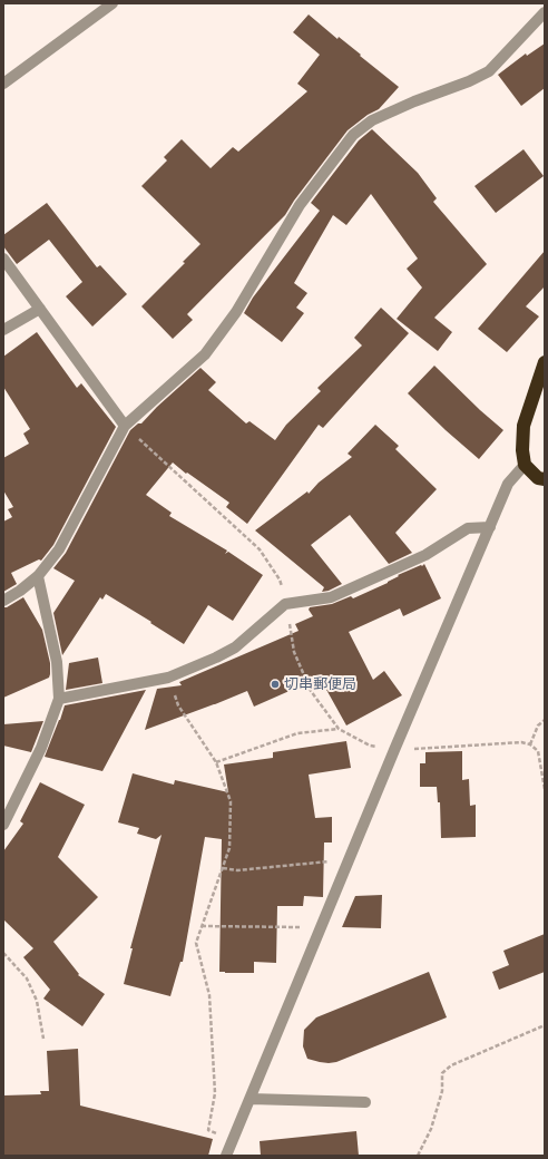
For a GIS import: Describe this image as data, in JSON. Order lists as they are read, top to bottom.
{
  "places": ["切串郵便局"]
}
